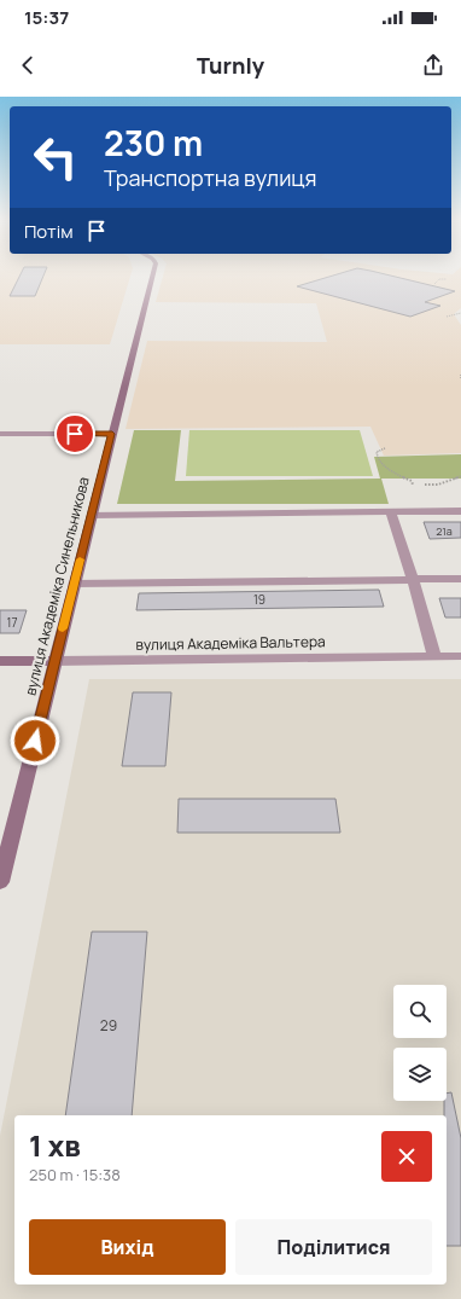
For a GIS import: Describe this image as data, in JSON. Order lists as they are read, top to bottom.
{
  "streets": {
    "street": ["вулиця Академіка Синельникова", "вулиця Академіка Вальтера"]
  },
  "crossings": [
    ["вулиця Академіка Синельникова", "вулиця Академіка Вальтера"]
  ],
  "house_numbers": [
    "21а",
    "19",
    "17",
    "29"
  ],
  "page": {
    "status": "15:37",
    "header": "Turnly",
    "turn": ["230 m", "Транспортна вулиця"],
    "then": "Потім",
    "heading": ["1 хв", "250 m · 15:38"],
    "buttons": ["Вихід", "Поділитися"]
  }
}
